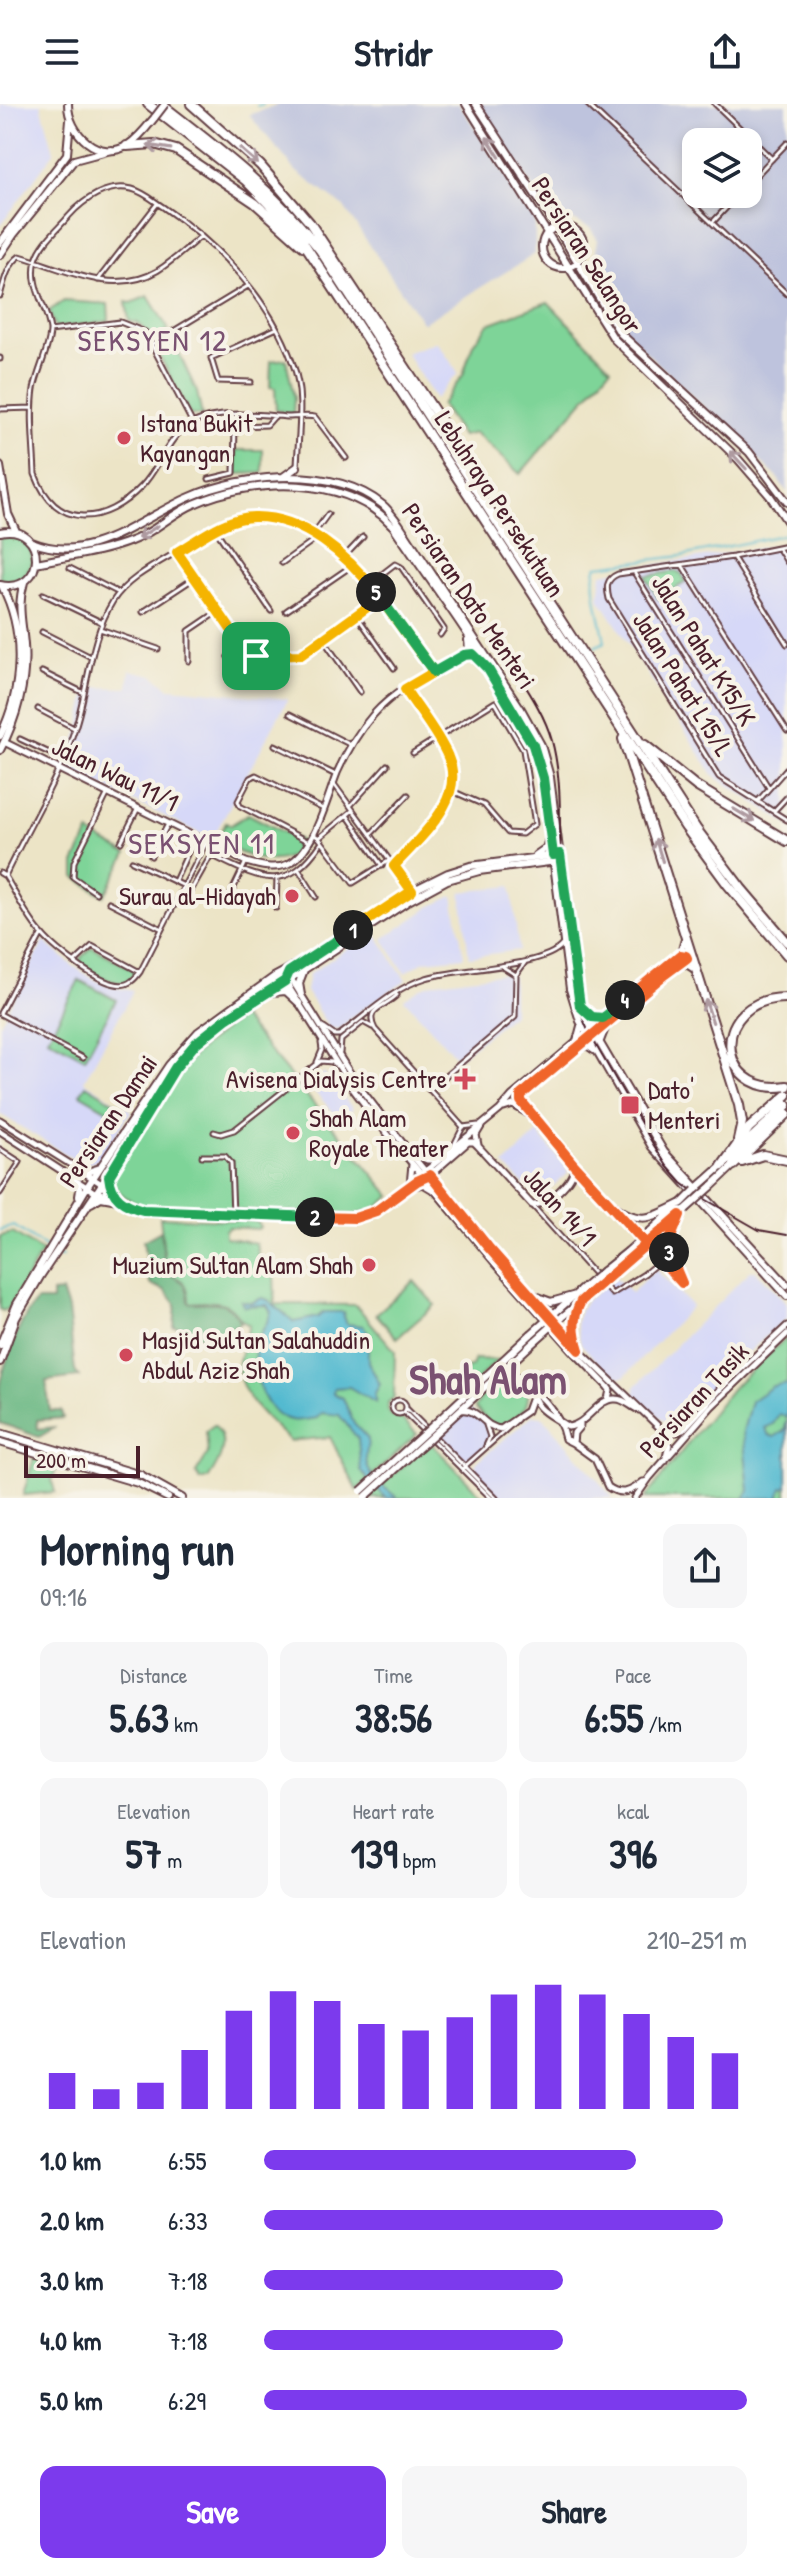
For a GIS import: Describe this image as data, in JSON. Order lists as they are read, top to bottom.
{
  "streets": {
    "highway": ["Lebuhraya Persekutuan"],
    "main road": [
      "Persiaran Selangor",
      "Persiaran Dato Menteri",
      "Jalan Wau 11/1",
      "Persiaran Damai",
      "Jalan 14/1",
      "Persiaran Tasik"
    ],
    "street": ["Jalan Pahat K15/K", "Jalan Pahat L15/L"]
  },
  "crossings": [
    ["Persiaran Dato Menteri", "Jalan Wau 11/1"],
    ["Persiaran Dato Menteri", "Persiaran Damai"],
    ["Jalan Pahat K15/K", "Jalan Pahat L15/L"]
  ],
  "districts": ["SEKSYEN 12", "SEKSYEN 11", "Shah Alam"],
  "places": {
    "other": [
      "Istana Bukit Kayangan",
      "Surau al-Hidayah",
      "Shah Alam Royale Theater",
      "Muzium Sultan Alam Shah",
      "Masjid Sultan Salahuddin Abdul Aziz Shah"
    ],
    "health": ["Avisena Dialysis Centre"],
    "transit": ["Dato' Menteri"]
  },
  "scale_bar": "200 m",
  "page": {
    "header": "Stridr",
    "pins": [
      "5",
      "1",
      "4",
      "2",
      "3"
    ],
    "scale": "200 m",
    "heading": ["Morning run", "09:16"],
    "stats": [
      ["Distance", "5.63 km"],
      ["Time", "38:56"],
      ["Pace", "6:55 /km"],
      ["Elevation", "57 m"],
      ["Heart rate", "139 bpm"],
      ["kcal", "396"]
    ],
    "chart": ["Elevation", "210–251 m"],
    "list": [
      {
        "name": "1.0 km",
        "note": "6:55"
      },
      {
        "name": "2.0 km",
        "note": "6:33"
      },
      {
        "name": "3.0 km",
        "note": "7:18"
      },
      {
        "name": "4.0 km",
        "note": "7:18"
      },
      {
        "name": "5.0 km",
        "note": "6:29"
      }
    ],
    "buttons": ["Save", "Share"]
  }
}
